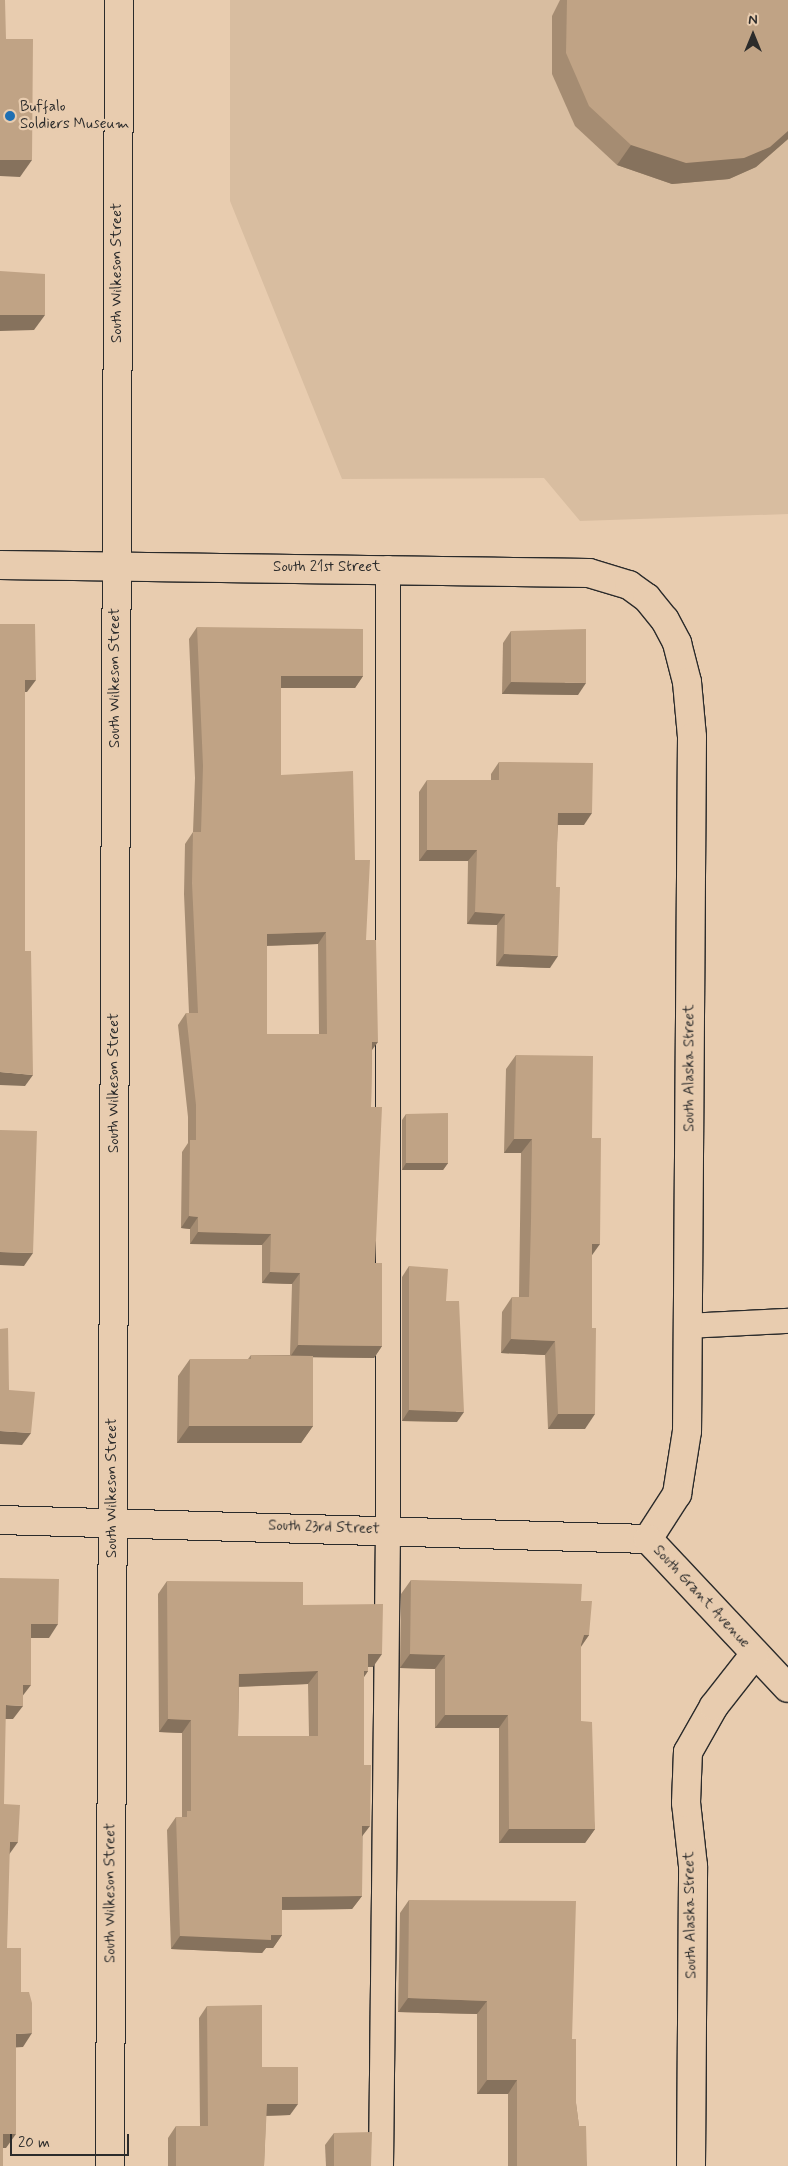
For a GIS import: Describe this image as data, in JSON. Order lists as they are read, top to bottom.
{
  "streets": {
    "street": [
      "South Wilkeson Street",
      "South 21st Street",
      "South Alaska Street",
      "South 23rd Street",
      "South Grant Avenue"
    ]
  },
  "crossings": [
    ["South Wilkeson Street", "South 21st Street"],
    ["South Wilkeson Street", "South 23rd Street"],
    ["South 21st Street", "South Alaska Street"],
    ["South Alaska Street", "South 23rd Street"],
    ["South Alaska Street", "South Grant Avenue"],
    ["South 23rd Street", "South Grant Avenue"]
  ],
  "places": ["Buffalo Soldiers Museum"],
  "scale_bar": "20 m",
  "north": "top"
}
